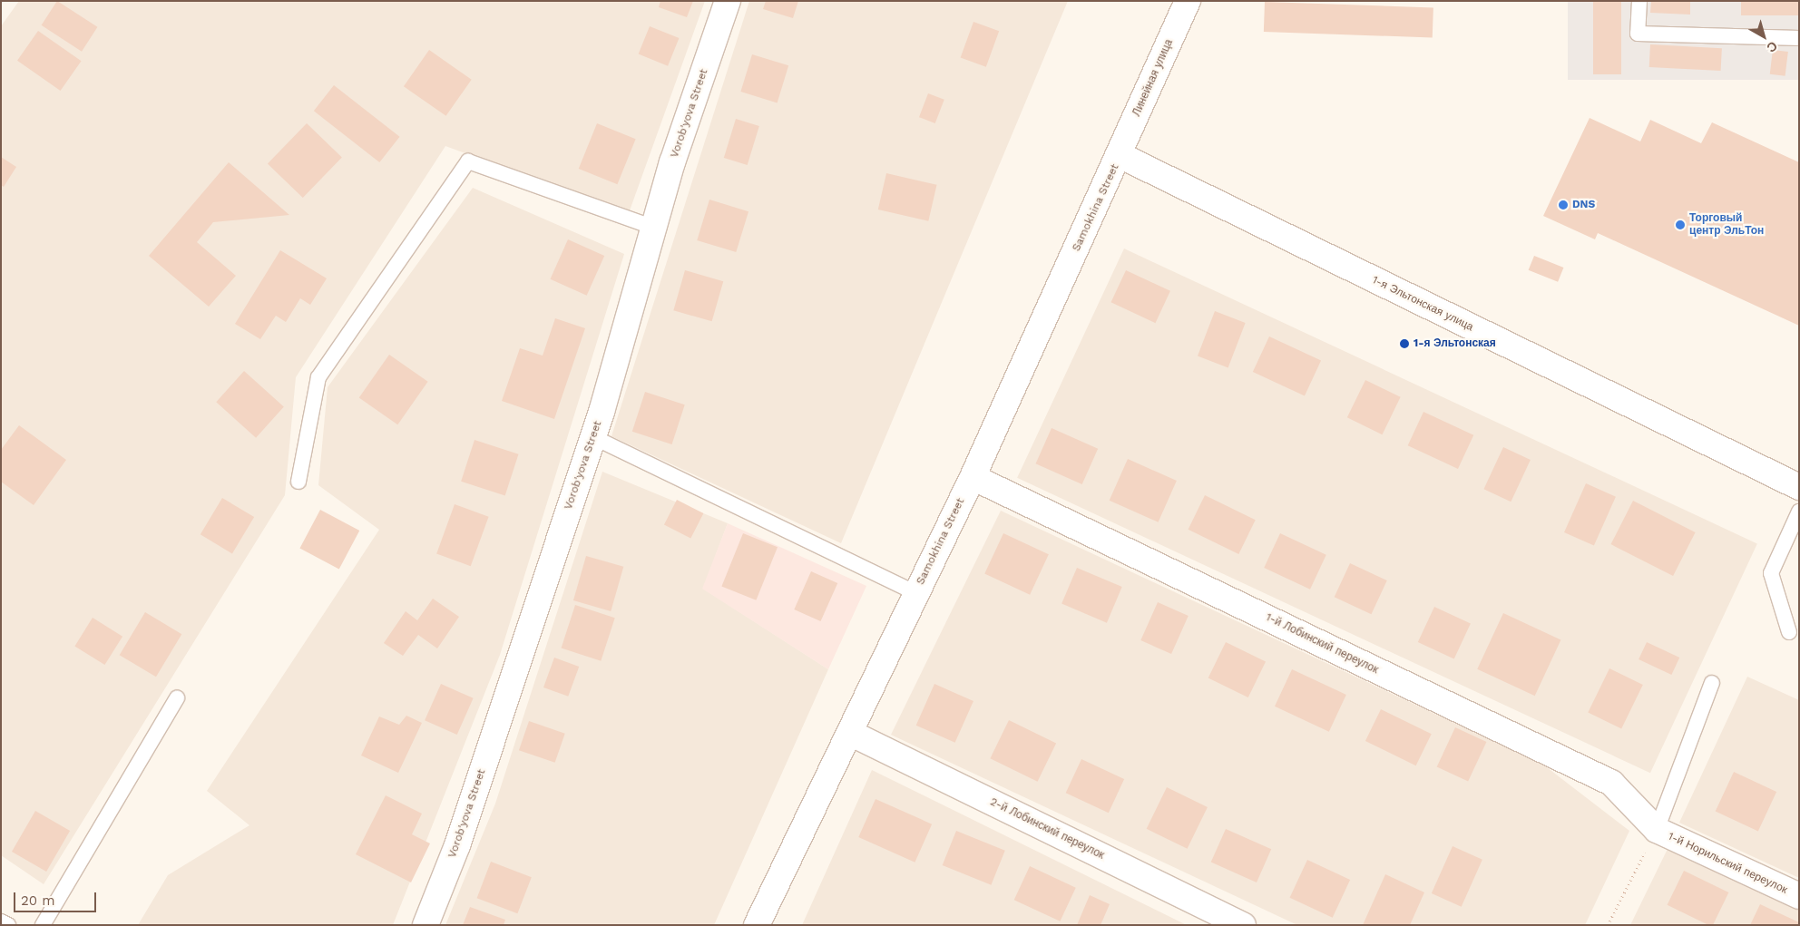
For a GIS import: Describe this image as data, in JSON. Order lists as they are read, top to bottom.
{
  "streets": {
    "street": [
      "Линейная улица",
      "Vorob'yova Street",
      "Samokhina Street",
      "1-я Эльтонская улица",
      "1-й Лобинский переулок",
      "2-й Лобинский переулок",
      "1-й Норильский переулок"
    ]
  },
  "crossings": [
    ["Линейная улица", "Samokhina Street"],
    ["Линейная улица", "1-я Эльтонская улица"],
    ["Samokhina Street", "1-я Эльтонская улица"],
    ["Samokhina Street", "1-й Лобинский переулок"],
    ["Samokhina Street", "2-й Лобинский переулок"],
    ["1-й Лобинский переулок", "1-й Норильский переулок"]
  ],
  "places": ["DNS", "Торговый центр ЭльТон", "1-я Эльтонская"],
  "scale_bar": "20 m",
  "north": "bottom right"
}
